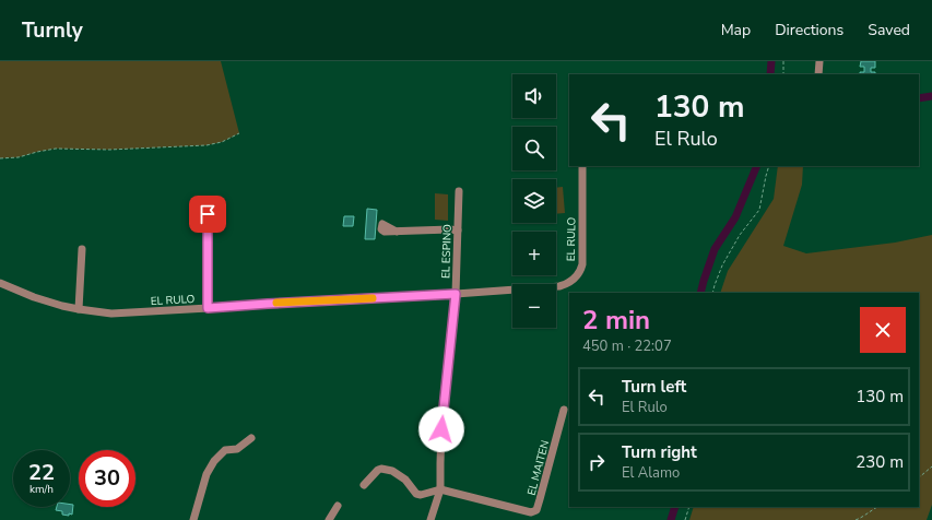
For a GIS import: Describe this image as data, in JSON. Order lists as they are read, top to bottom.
{
  "streets": {
    "street": ["EL RULO", "EL ESPINO", "EL MAITEN"]
  },
  "crossings": [
    ["EL RULO", "EL ESPINO"],
    ["EL ESPINO", "EL MAITEN"]
  ],
  "page": {
    "header": "Turnly",
    "nav": ["Map", "Directions", "Saved"],
    "map_buttons": ["+", "−"],
    "turn": ["130 m", "El Rulo"],
    "heading": ["2 min", "450 m · 22:07"],
    "list": [
      {
        "name": "Turn left",
        "note": "El Rulo",
        "value": "130 m"
      },
      {
        "name": "Turn right",
        "note": "El Alamo",
        "value": "230 m"
      }
    ],
    "speed": "22 km/h",
    "limit": "30"
  }
}
